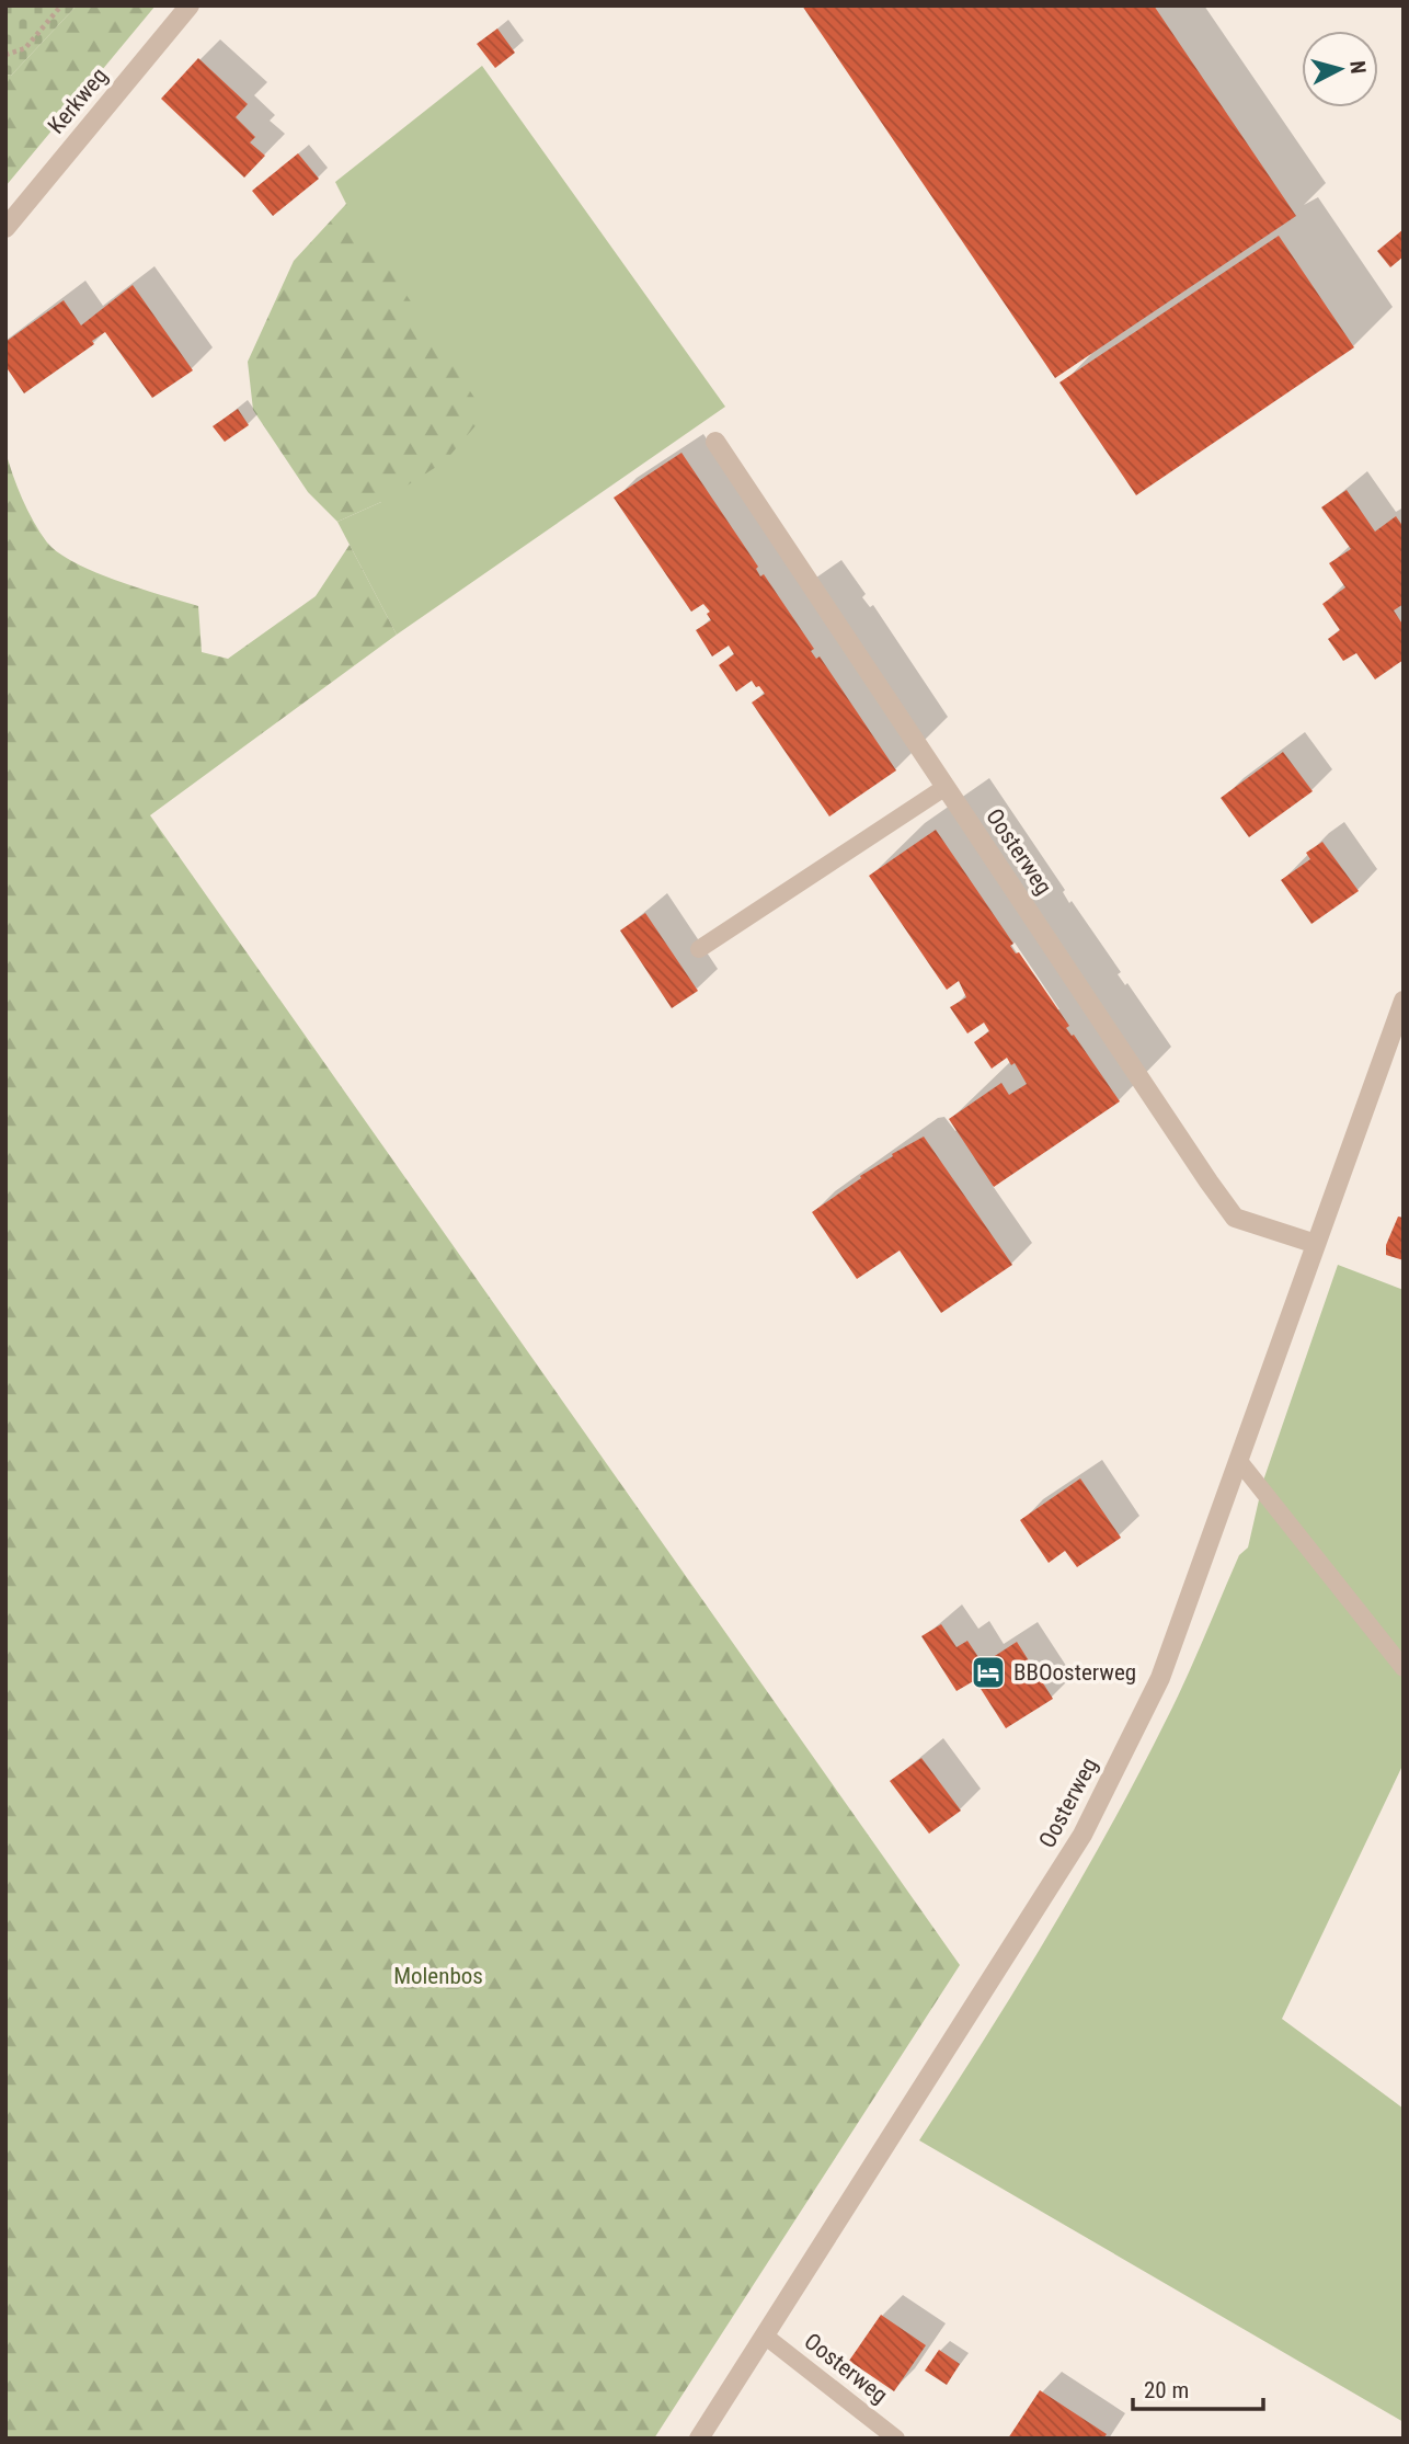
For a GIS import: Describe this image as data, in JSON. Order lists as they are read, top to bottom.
{
  "streets": {
    "street": ["Kerkweg", "Oosterweg"]
  },
  "parks": ["Molenbos"],
  "places": {
    "hotel": ["BBOosterweg"]
  },
  "scale_bar": "20 m",
  "north": "right"
}
